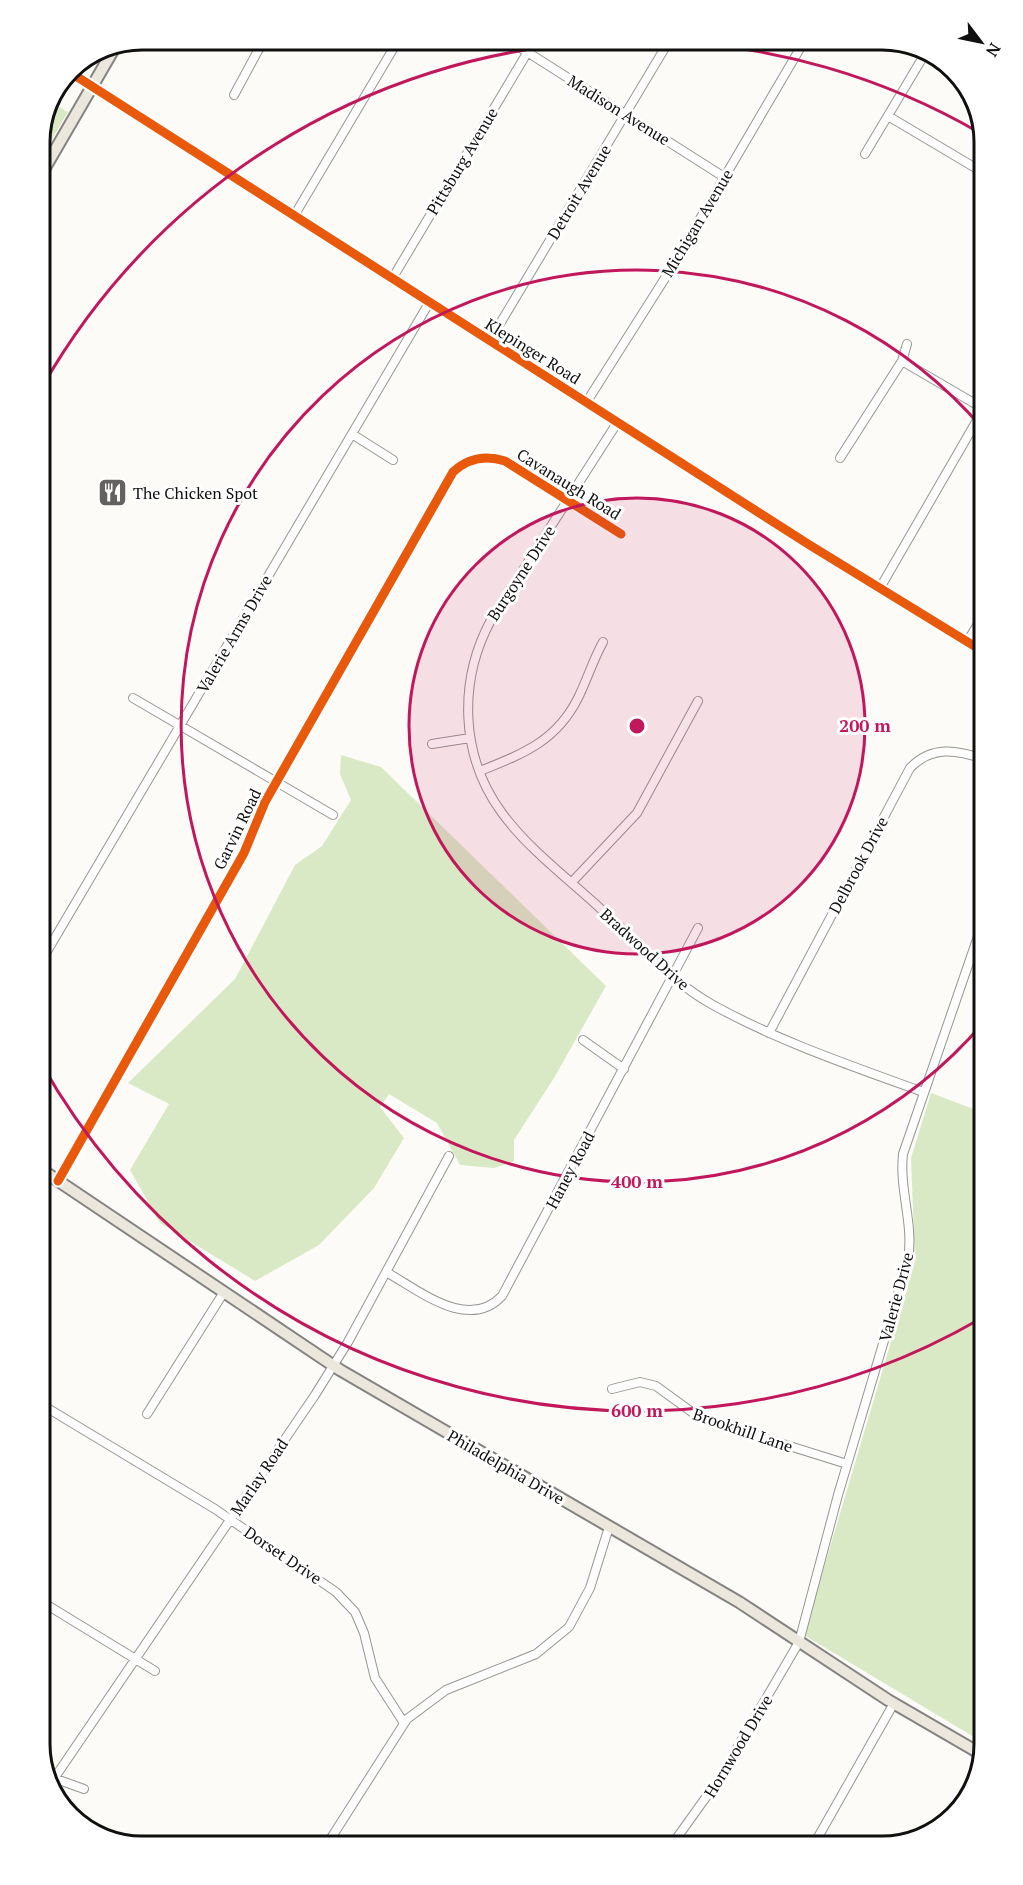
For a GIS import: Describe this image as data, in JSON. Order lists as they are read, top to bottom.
{
  "streets": {
    "main road": ["Philadelphia Drive"],
    "street": [
      "Madison Avenue",
      "Pittsburg Avenue",
      "Detroit Avenue",
      "Michigan Avenue",
      "Klepinger Road",
      "Cavanaugh Road",
      "Burgoyne Drive",
      "Valerie Arms Drive",
      "Garvin Road",
      "Delbrook Drive",
      "Bradwood Drive",
      "Haney Road",
      "Valerie Drive",
      "Brookhill Lane",
      "Marlay Road",
      "Dorset Drive",
      "Hornwood Drive"
    ]
  },
  "crossings": [
    ["Madison Avenue", "Pittsburg Avenue"],
    ["Madison Avenue", "Detroit Avenue"],
    ["Madison Avenue", "Michigan Avenue"],
    ["Pittsburg Avenue", "Klepinger Road"],
    ["Detroit Avenue", "Klepinger Road"],
    ["Michigan Avenue", "Klepinger Road"],
    ["Klepinger Road", "Burgoyne Drive"],
    ["Klepinger Road", "Valerie Arms Drive"],
    ["Cavanaugh Road", "Burgoyne Drive"],
    ["Cavanaugh Road", "Garvin Road"],
    ["Burgoyne Drive", "Bradwood Drive"],
    ["Garvin Road", "Philadelphia Drive"],
    ["Delbrook Drive", "Bradwood Drive"],
    ["Bradwood Drive", "Haney Road"],
    ["Bradwood Drive", "Valerie Drive"],
    ["Haney Road", "Marlay Road"],
    ["Valerie Drive", "Brookhill Lane"],
    ["Valerie Drive", "Philadelphia Drive"],
    ["Valerie Drive", "Hornwood Drive"],
    ["Philadelphia Drive", "Marlay Road"],
    ["Philadelphia Drive", "Hornwood Drive"],
    ["Marlay Road", "Dorset Drive"]
  ],
  "places": {
    "restaurant": ["The Chicken Spot"]
  },
  "north": "bottom right",
  "rings": ["200 m", "400 m", "600 m"]
}
